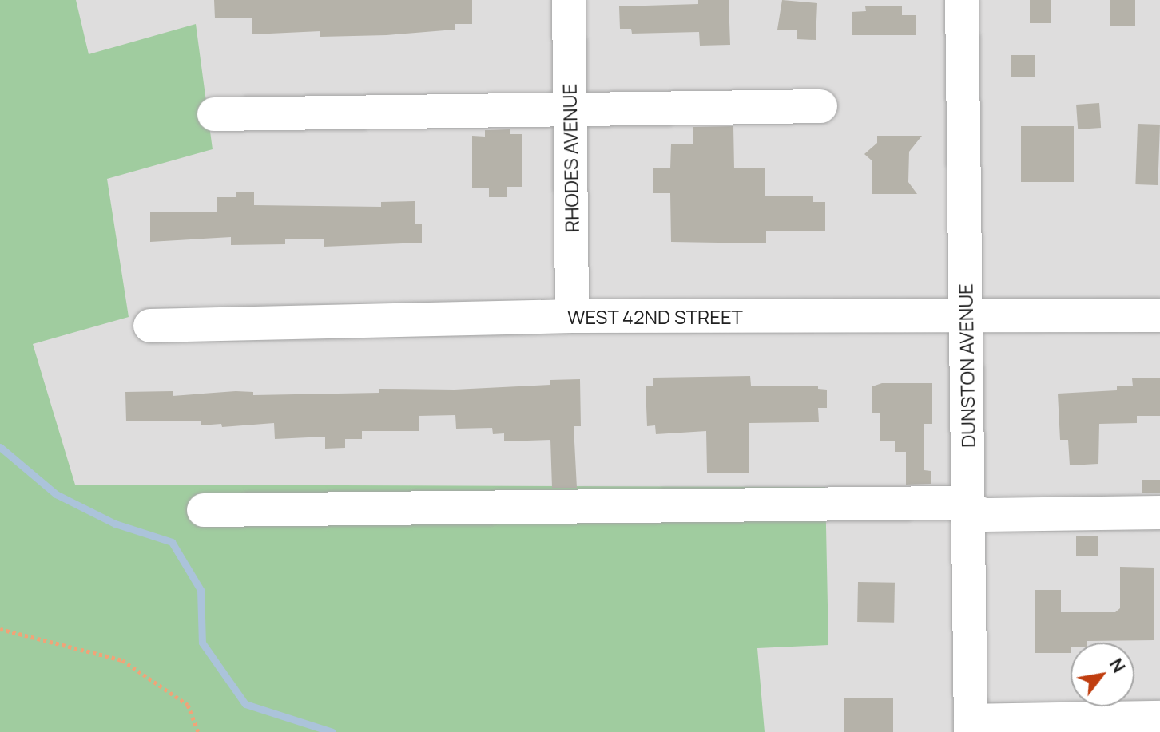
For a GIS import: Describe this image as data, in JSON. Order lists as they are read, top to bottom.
{
  "streets": {
    "street": ["RHODES AVENUE", "WEST 42ND STREET", "DUNSTON AVENUE"]
  },
  "crossings": [
    ["RHODES AVENUE", "WEST 42ND STREET"],
    ["WEST 42ND STREET", "DUNSTON AVENUE"]
  ],
  "north": "top right"
}
